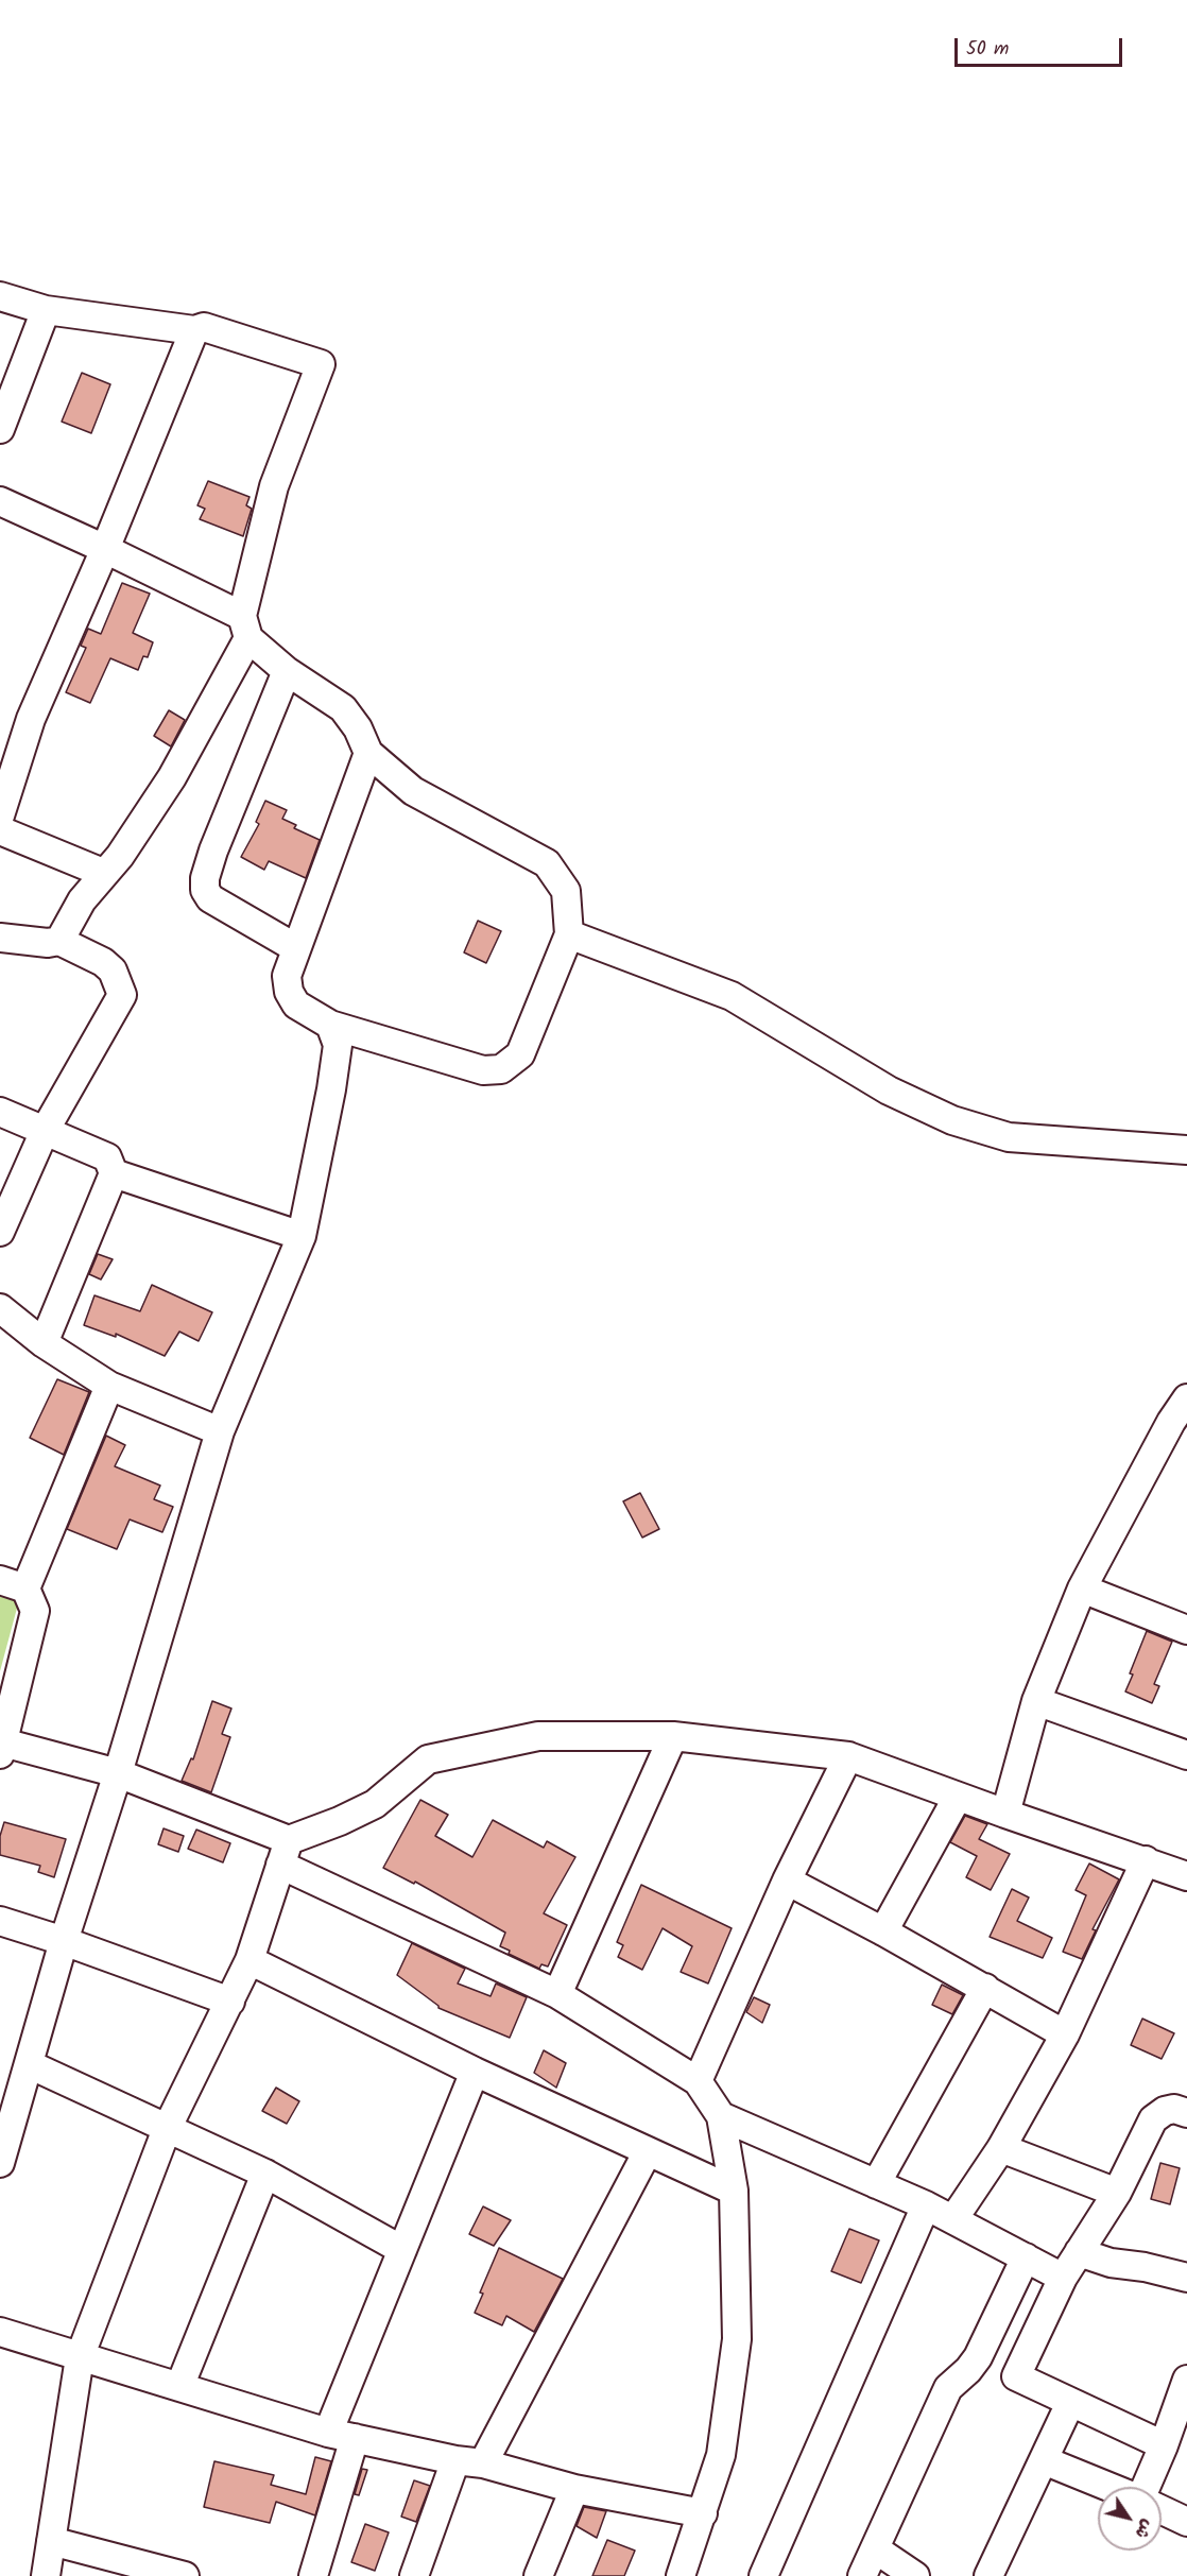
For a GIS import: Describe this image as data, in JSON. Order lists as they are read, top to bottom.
{
  "scale_bar": "50 m",
  "north": "bottom right"
}
